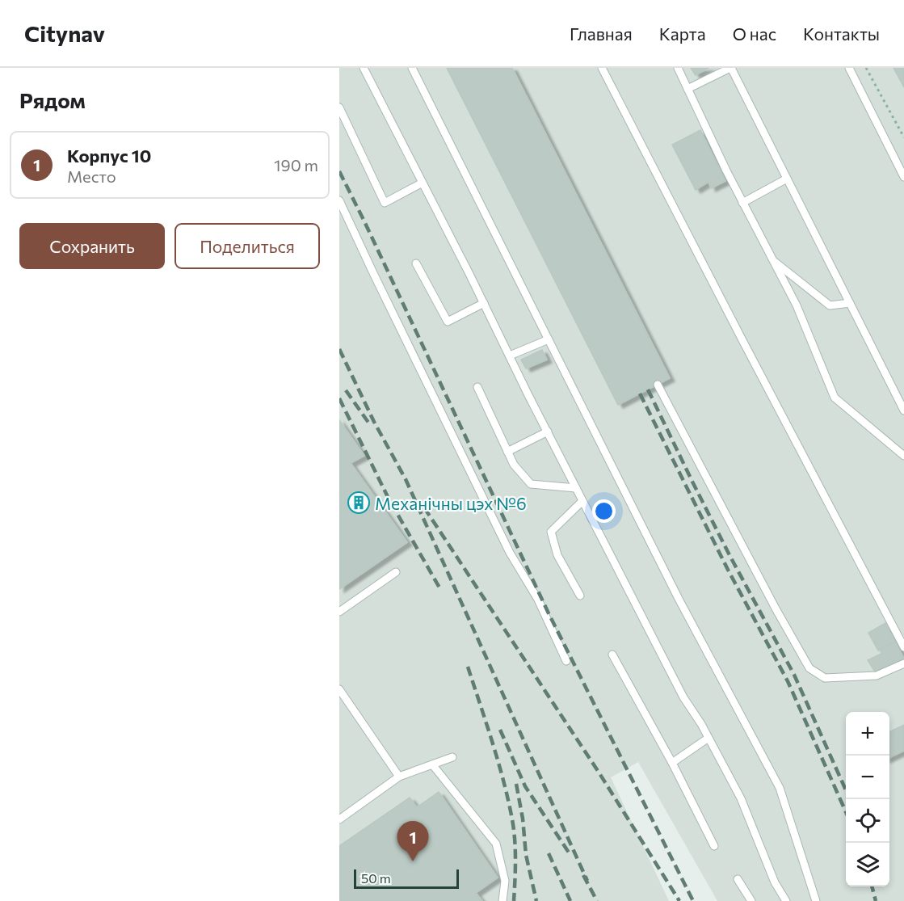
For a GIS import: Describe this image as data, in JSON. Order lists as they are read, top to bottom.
{
  "places": {
    "building": ["Механічны цэх №6"]
  },
  "scale_bar": "50 m",
  "page": {
    "header": "Citynav",
    "nav": [
      "Главная",
      "Карта",
      "О нас",
      "Контакты"
    ],
    "heading": "Рядом",
    "list": [
      {
        "mark": "1",
        "name": "Корпус 10",
        "note": "Место",
        "value": "190 m"
      }
    ],
    "buttons": ["Сохранить", "Поделиться"],
    "map_buttons": ["+", "−"],
    "pins": "1",
    "scale": "50 m"
  }
}
